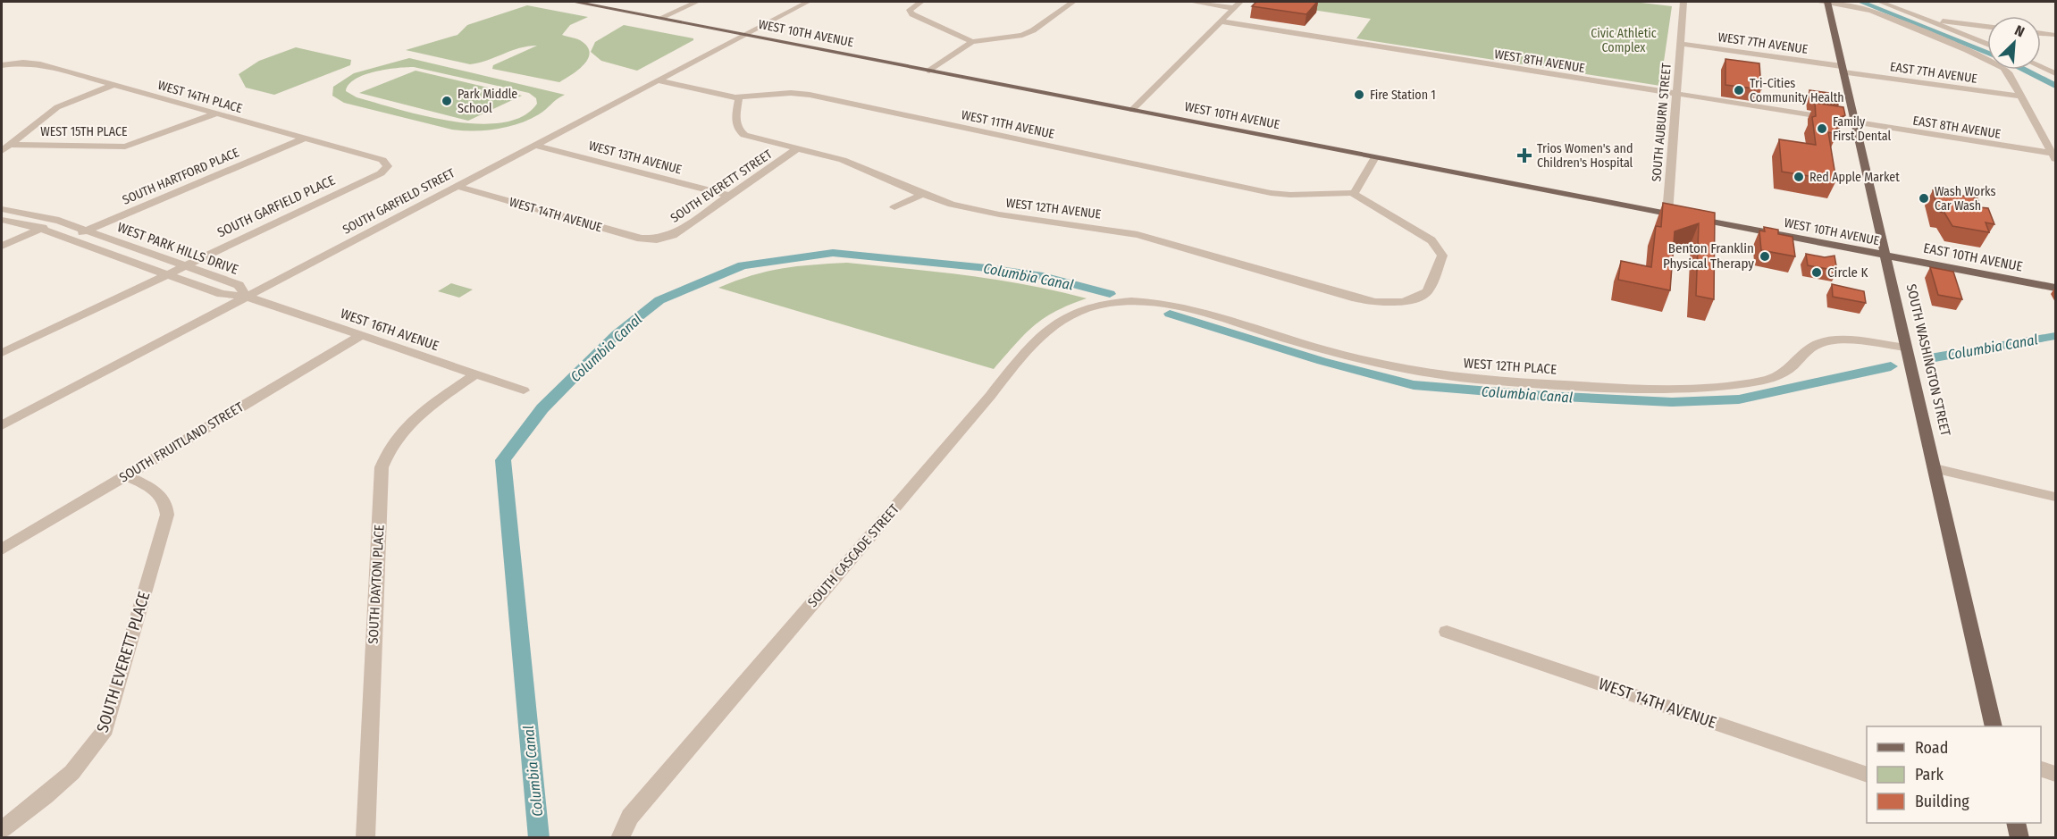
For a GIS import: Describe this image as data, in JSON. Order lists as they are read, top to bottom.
{
  "streets": {
    "main road": ["WEST 10TH AVENUE", "EAST 10TH AVENUE", "SOUTH WASHINGTON STREET"],
    "street": [
      "WEST 7TH AVENUE",
      "WEST 8TH AVENUE",
      "EAST 7TH AVENUE",
      "WEST 14TH PLACE",
      "SOUTH AUBURN STREET",
      "WEST 11TH AVENUE",
      "EAST 8TH AVENUE",
      "WEST 15TH PLACE",
      "WEST 13TH AVENUE",
      "SOUTH HARTFORD PLACE",
      "SOUTH EVERETT STREET",
      "SOUTH GARFIELD STREET",
      "SOUTH GARFIELD PLACE",
      "WEST 12TH AVENUE",
      "WEST 14TH AVENUE",
      "WEST PARK HILLS DRIVE",
      "WEST 16TH AVENUE",
      "WEST 12TH PLACE",
      "SOUTH FRUITLAND STREET",
      "SOUTH CASCADE STREET",
      "SOUTH DAYTON PLACE",
      "SOUTH EVERETT PLACE"
    ]
  },
  "crossings": [
    ["WEST 10TH AVENUE", "SOUTH AUBURN STREET"],
    ["WEST 10TH AVENUE", "SOUTH GARFIELD STREET"],
    ["WEST 10TH AVENUE", "EAST 10TH AVENUE"],
    ["WEST 10TH AVENUE", "SOUTH WASHINGTON STREET"],
    ["WEST 7TH AVENUE", "EAST 7TH AVENUE"],
    ["WEST 7TH AVENUE", "SOUTH AUBURN STREET"],
    ["WEST 7TH AVENUE", "SOUTH WASHINGTON STREET"],
    ["WEST 8TH AVENUE", "SOUTH AUBURN STREET"],
    ["WEST 8TH AVENUE", "EAST 8TH AVENUE"],
    ["WEST 8TH AVENUE", "SOUTH WASHINGTON STREET"],
    ["EAST 7TH AVENUE", "SOUTH WASHINGTON STREET"],
    ["WEST 14TH PLACE", "WEST 15TH PLACE"],
    ["WEST 14TH PLACE", "SOUTH HARTFORD PLACE"],
    ["WEST 14TH PLACE", "SOUTH GARFIELD PLACE"],
    ["WEST 11TH AVENUE", "SOUTH GARFIELD STREET"],
    ["WEST 11TH AVENUE", "WEST 12TH AVENUE"],
    ["EAST 8TH AVENUE", "SOUTH WASHINGTON STREET"],
    ["WEST 13TH AVENUE", "SOUTH EVERETT STREET"],
    ["WEST 13TH AVENUE", "SOUTH GARFIELD STREET"],
    ["SOUTH HARTFORD PLACE", "WEST PARK HILLS DRIVE"],
    ["SOUTH EVERETT STREET", "WEST 12TH AVENUE"],
    ["SOUTH EVERETT STREET", "WEST 14TH AVENUE"],
    ["SOUTH GARFIELD STREET", "WEST 14TH AVENUE"],
    ["SOUTH GARFIELD STREET", "WEST PARK HILLS DRIVE"],
    ["SOUTH GARFIELD STREET", "WEST 16TH AVENUE"],
    ["SOUTH GARFIELD PLACE", "WEST PARK HILLS DRIVE"],
    ["WEST PARK HILLS DRIVE", "WEST 16TH AVENUE"],
    ["EAST 10TH AVENUE", "SOUTH WASHINGTON STREET"],
    ["WEST 16TH AVENUE", "SOUTH FRUITLAND STREET"],
    ["WEST 16TH AVENUE", "SOUTH DAYTON PLACE"],
    ["SOUTH WASHINGTON STREET", "WEST 12TH PLACE"],
    ["WEST 12TH PLACE", "SOUTH CASCADE STREET"],
    ["SOUTH FRUITLAND STREET", "SOUTH EVERETT PLACE"]
  ],
  "water": ["Columbia Canal"],
  "parks": ["Civic Athletic Complex"],
  "places": {
    "other": [
      "Tri-Cities Community Health",
      "Fire Station 1",
      "Park Middle School",
      "Family First Dental",
      "Red Apple Market",
      "Wash Works Car Wash",
      "Benton Franklin Physical Therapy",
      "Circle K"
    ],
    "health": ["Trios Women's and Children's Hospital"]
  },
  "legend": ["Road", "Park", "Building"],
  "north": "top right"
}
